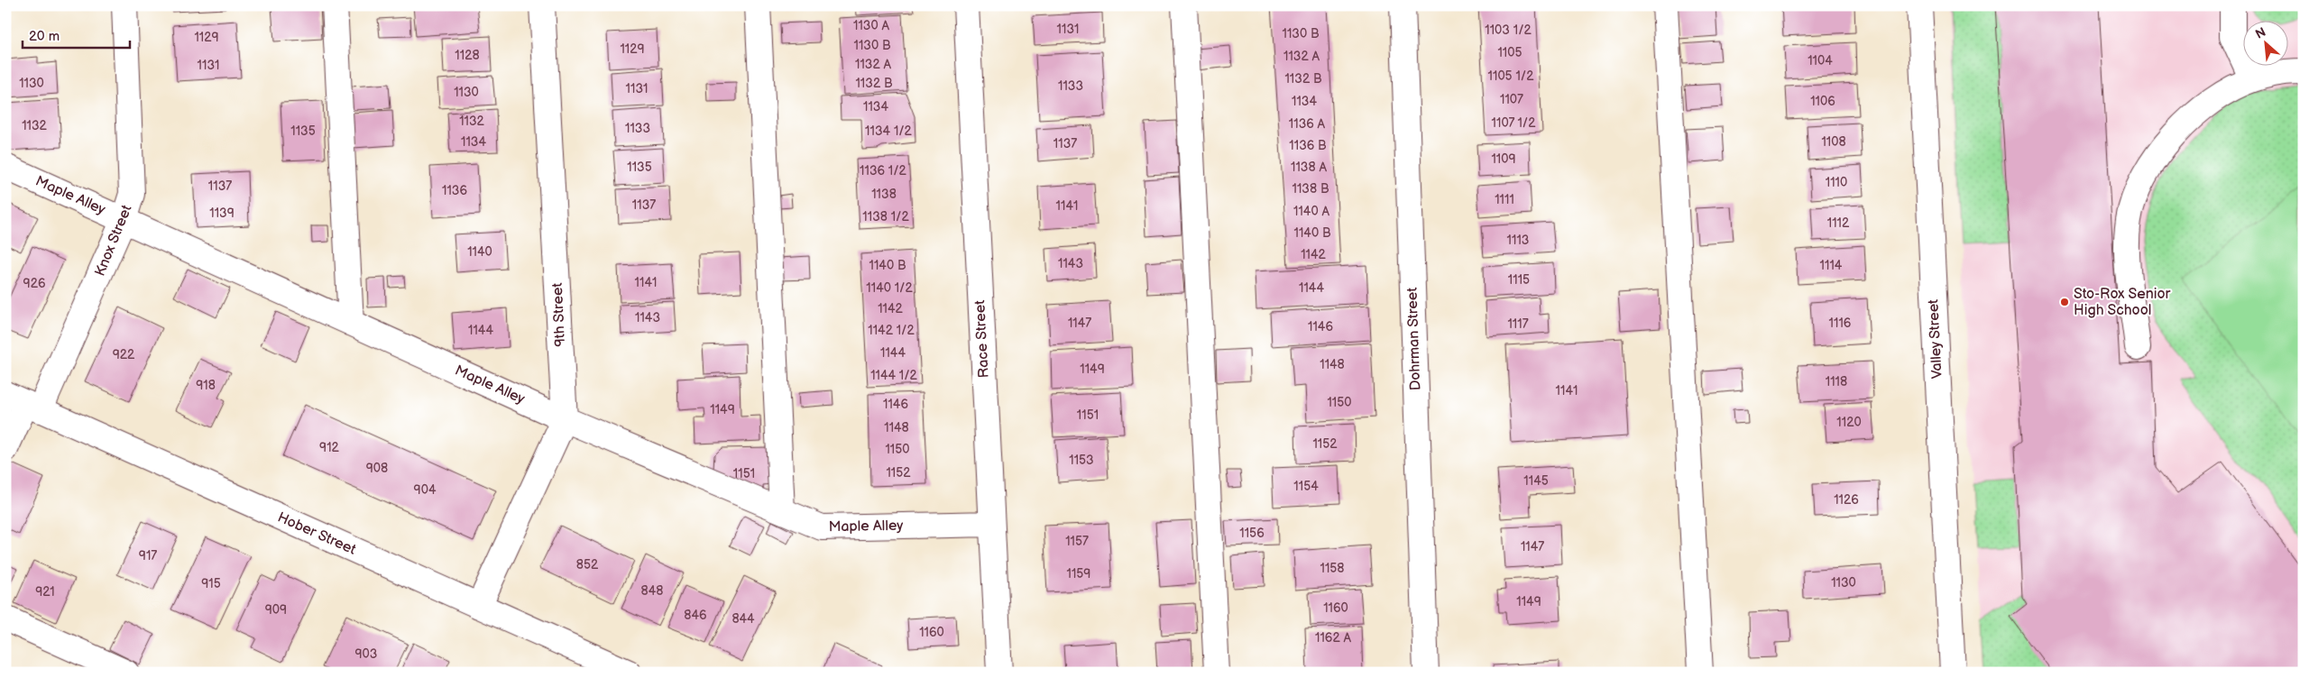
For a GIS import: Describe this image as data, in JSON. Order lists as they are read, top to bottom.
{
  "streets": {
    "street": [
      "Maple Alley",
      "Knox Street",
      "9th Street",
      "Race Street",
      "Dohrman Street",
      "Valley Street",
      "Hober Street"
    ]
  },
  "crossings": [
    ["Maple Alley", "Knox Street"],
    ["Maple Alley", "9th Street"],
    ["Maple Alley", "Race Street"],
    ["Knox Street", "Hober Street"],
    ["9th Street", "Hober Street"]
  ],
  "places": ["Sto-Rox Senior High School"],
  "house_numbers": [
    "1130 A",
    "1131",
    "1103 1/2",
    "1130 B",
    "1129",
    "1130 B",
    "1129",
    "1105",
    "1128",
    "1132 A",
    "1104",
    "1132 A",
    "1131",
    "1105 1/2",
    "1132 B",
    "1130",
    "1132 B",
    "1133",
    "1131",
    "1130",
    "1107",
    "1134",
    "1106",
    "1134",
    "1132",
    "1107 1/2",
    "1136 A",
    "1132",
    "1133",
    "1135",
    "1134 1/2",
    "1134",
    "1108",
    "1137",
    "1136 B",
    "1109",
    "1135",
    "1138 A",
    "1136 1/2",
    "1110",
    "1137",
    "1138 B",
    "1136",
    "1138",
    "1111",
    "1137",
    "1141",
    "1140 A",
    "1139",
    "1138 1/2",
    "1112",
    "1140 B",
    "1113",
    "1140",
    "1142",
    "1143",
    "1140 B",
    "1114",
    "1115",
    "1141",
    "926",
    "1140 1/2",
    "1144",
    "1142",
    "1143",
    "1147",
    "1116",
    "1117",
    "1146",
    "1144",
    "1142 1/2",
    "1144",
    "922",
    "1148",
    "1149",
    "1144 1/2",
    "1118",
    "918",
    "1141",
    "1150",
    "1146",
    "1149",
    "1151",
    "1120",
    "1148",
    "1152",
    "912",
    "1150",
    "1153",
    "908",
    "1152",
    "1151",
    "1145",
    "1154",
    "904",
    "1126",
    "1156",
    "1157",
    "1147",
    "917",
    "852",
    "1158",
    "1159",
    "1130",
    "915",
    "848",
    "921",
    "1149",
    "1160",
    "909",
    "846",
    "844",
    "1160",
    "1162 A",
    "903"
  ],
  "scale_bar": "20 m",
  "north": "top left"
}
